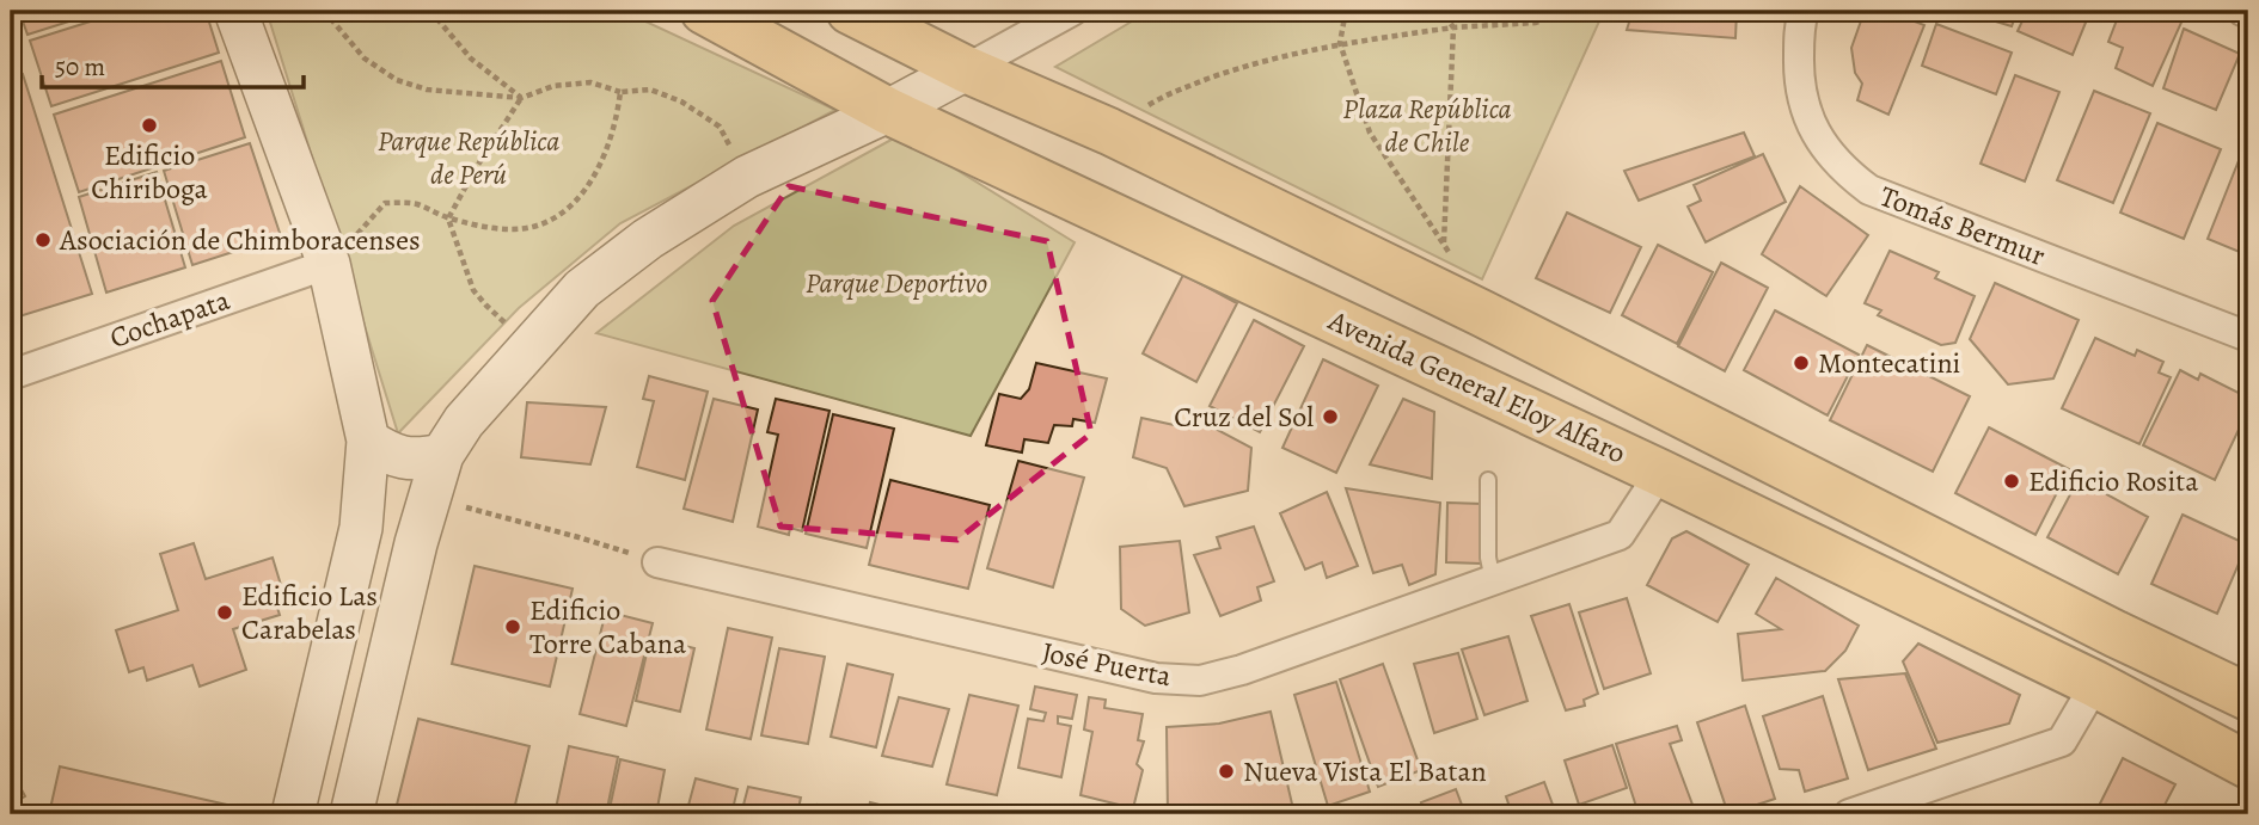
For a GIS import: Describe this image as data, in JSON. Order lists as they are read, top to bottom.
{
  "streets": {
    "main road": ["Avenida General Eloy Alfaro"],
    "street": ["Tomás Bermur", "Cochapata", "José Puerta"]
  },
  "crossings": [
    ["Avenida General Eloy Alfaro", "José Puerta"]
  ],
  "parks": ["Plaza República de Chile", "Parque República de Perú", "Parque Deportivo"],
  "places": [
    "Edificio Chiriboga",
    "Asociación de Chimboracenses",
    "Montecatini",
    "Cruz del Sol",
    "Edificio Rosita",
    "Edificio Las Carabelas",
    "Edificio Torre Cabana",
    "Nueva Vista El Batan"
  ],
  "scale_bar": "50 m"
}
